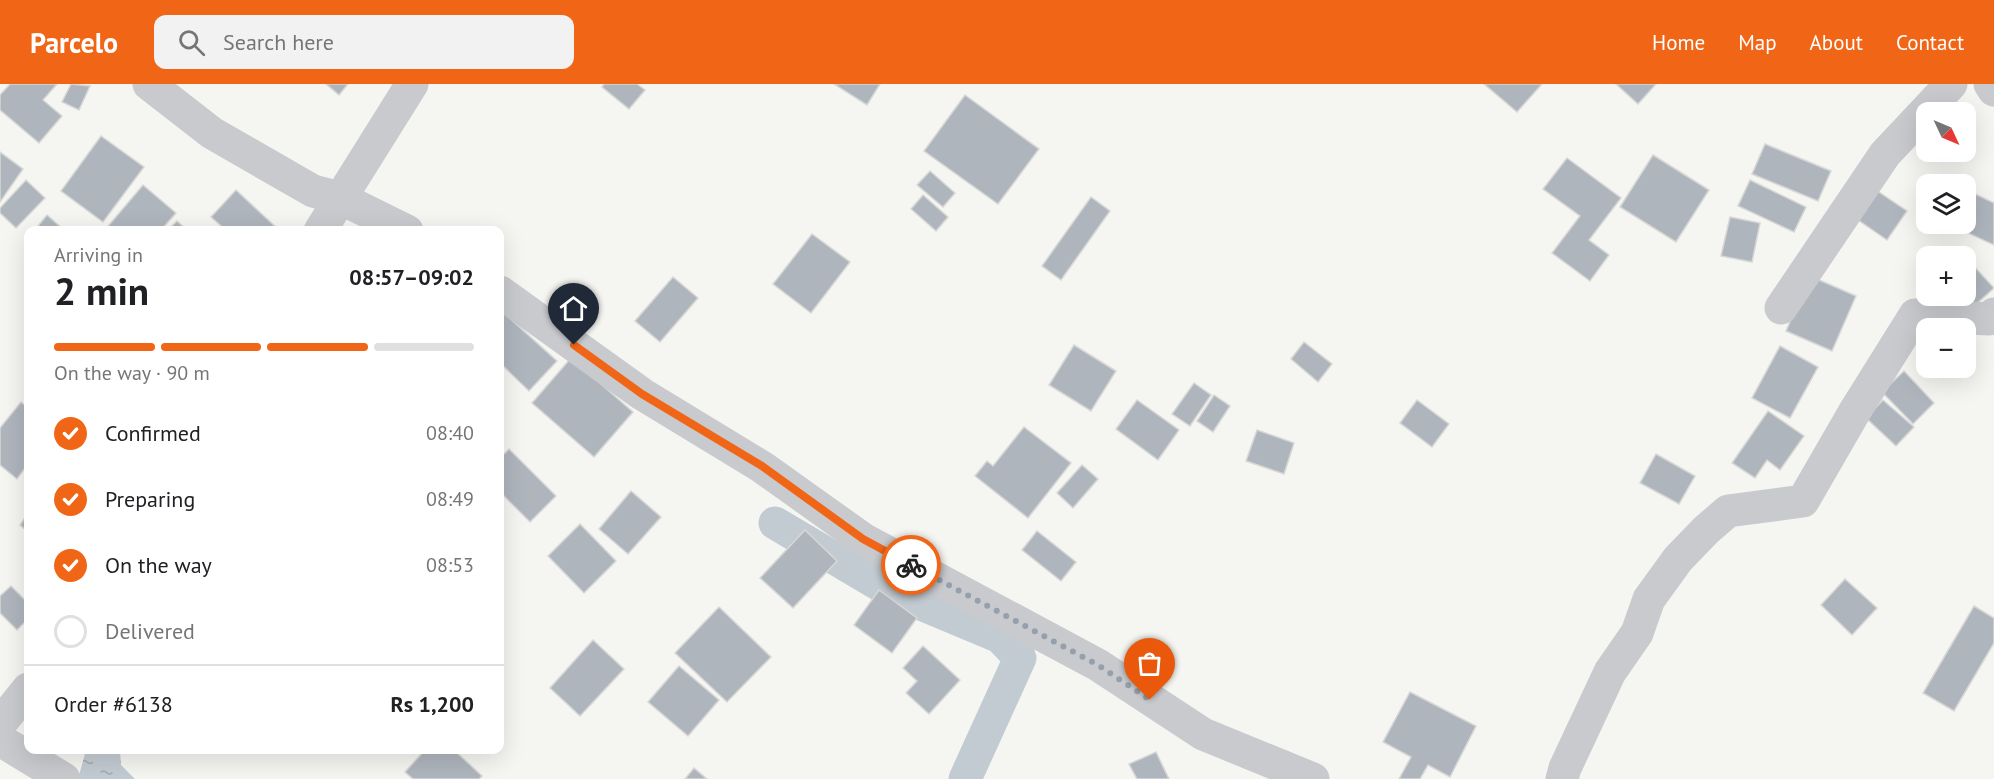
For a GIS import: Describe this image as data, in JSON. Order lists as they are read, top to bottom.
{
  "north": "bottom right",
  "page": {
    "header": "Parcelo",
    "search": "Search here",
    "nav": [
      "Home",
      "Map",
      "About",
      "Contact"
    ],
    "map_buttons": ["+", "−"],
    "heading": ["2 min", "Arriving in", "08:57–09:02"],
    "panel": ["Order #6138", "Rs 1,200"],
    "bar": "On the way · 90 m",
    "list": [
      ["Confirmed", "08:40"],
      ["Preparing", "08:49"],
      ["On the way", "08:53"],
      "Delivered"
    ]
  }
}
